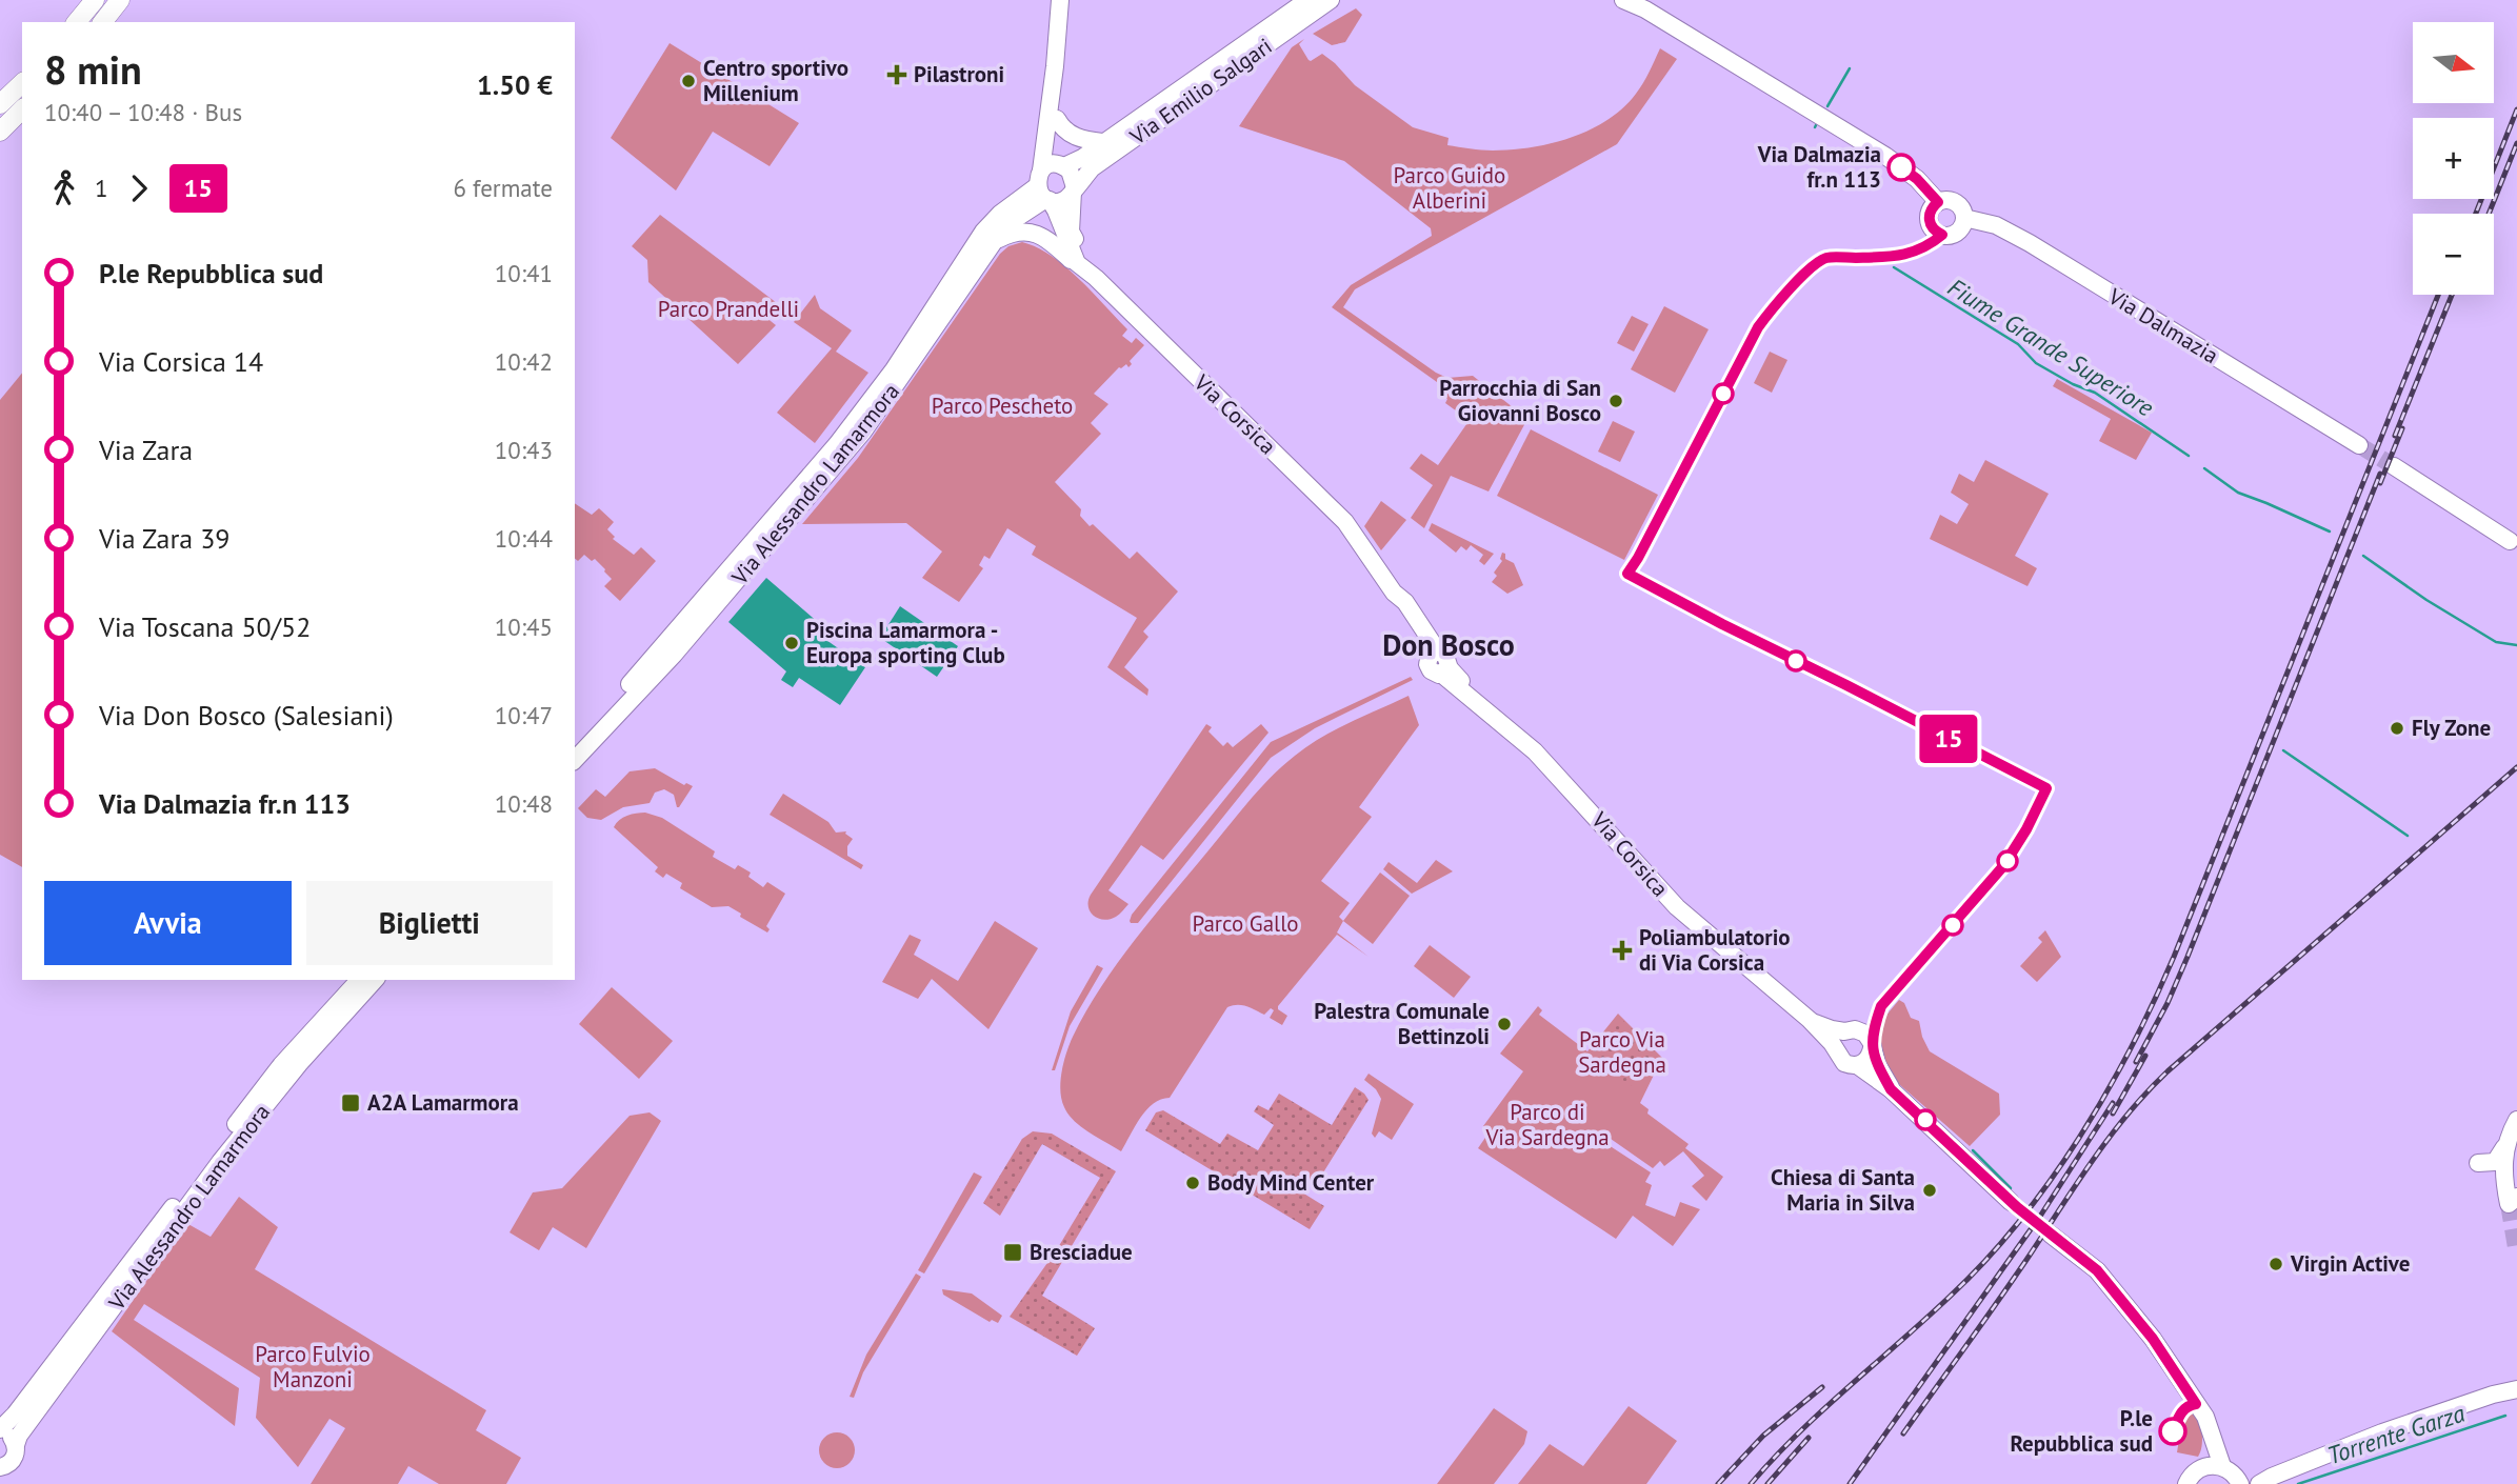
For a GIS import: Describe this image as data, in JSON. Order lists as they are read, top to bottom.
{
  "streets": {
    "main road": [
      "Via Emilio Salgari",
      "Via Dalmazia",
      "Via Corsica",
      "Via Alessandro Lamarmora"
    ]
  },
  "crossings": [
    ["Via Emilio Salgari", "Via Corsica"],
    ["Via Emilio Salgari", "Via Alessandro Lamarmora"],
    ["Via Corsica", "Via Alessandro Lamarmora"]
  ],
  "districts": ["Don Bosco"],
  "water": ["Fiume Grande Superiore", "Torrente Garza"],
  "parks": [
    "Parco Guido Alberini",
    "Parco Prandelli",
    "Parco Pescheto",
    "Parco Gallo",
    "Parco Via Sardegna",
    "Parco di Via Sardegna",
    "Parco Fulvio Manzoni"
  ],
  "places": {
    "health": ["Pilastroni", "Poliambulatorio di Via Corsica"],
    "other": [
      "Centro sportivo Millenium",
      "Via Dalmazia fr.n 113",
      "Parrocchia di San Giovanni Bosco",
      "Piscina Lamarmora - Europa sporting Club",
      "Fly Zone",
      "Palestra Comunale Bettinzoli",
      "Body Mind Center",
      "Chiesa di Santa Maria in Silva",
      "Virgin Active",
      "P.le Repubblica sud"
    ],
    "transit": ["A2A Lamarmora", "Bresciadue"]
  },
  "lines": ["bus line 15"],
  "north": "right",
  "page": {
    "on_map": "15",
    "map_buttons": ["+", "−"],
    "heading": ["8 min", "10:40 – 10:48 · Bus", "1.50 €"],
    "legs": ["1", "15", "6 fermate"],
    "list": [
      {
        "name": "P.le Repubblica sud",
        "value": "10:41"
      },
      {
        "name": "Via Corsica 14",
        "value": "10:42"
      },
      {
        "name": "Via Zara",
        "value": "10:43"
      },
      {
        "name": "Via Zara 39",
        "value": "10:44"
      },
      {
        "name": "Via Toscana 50/52",
        "value": "10:45"
      },
      {
        "name": "Via Don Bosco (Salesiani)",
        "value": "10:47"
      },
      {
        "name": "Via Dalmazia fr.n 113",
        "value": "10:48"
      }
    ],
    "buttons": ["Avvia", "Biglietti"]
  }
}
